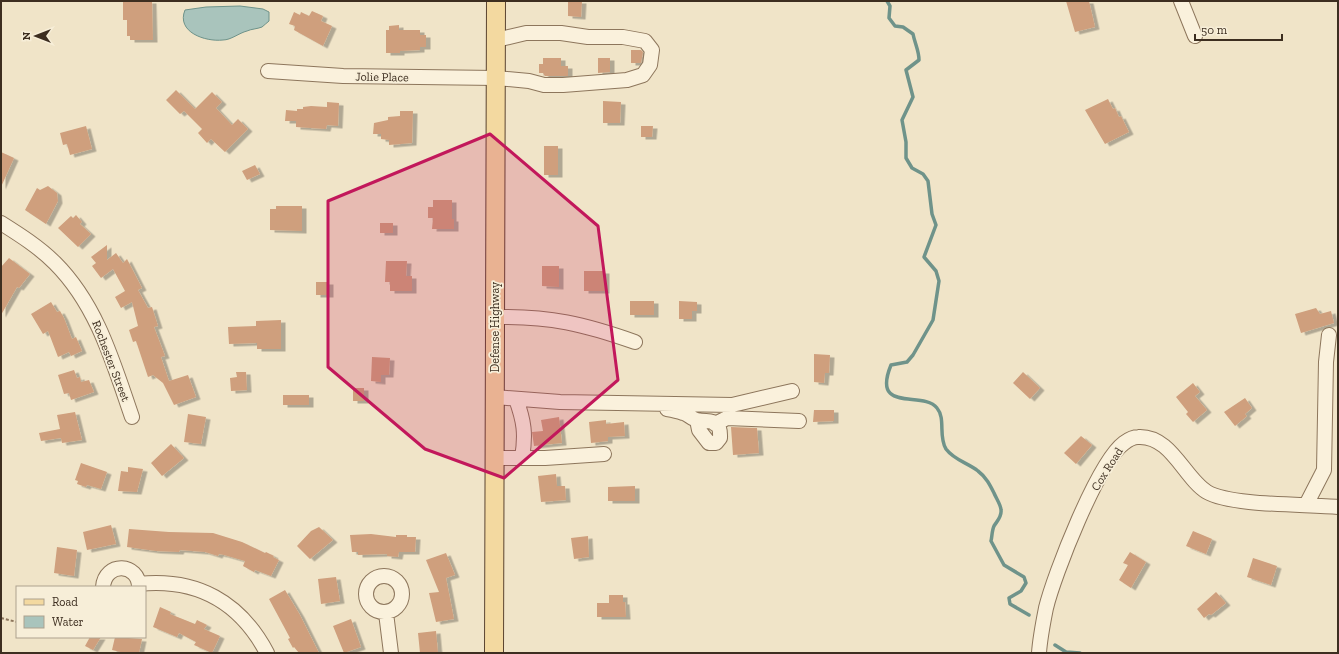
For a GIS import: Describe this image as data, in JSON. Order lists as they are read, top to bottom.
{
  "streets": {
    "main road": ["Defense Highway"],
    "street": ["Jolie Place", "Rochester Street", "Cox Road"]
  },
  "crossings": [
    ["Jolie Place", "Defense Highway"]
  ],
  "legend": ["Road", "Water"],
  "scale_bar": "50 m",
  "north": "left"
}
